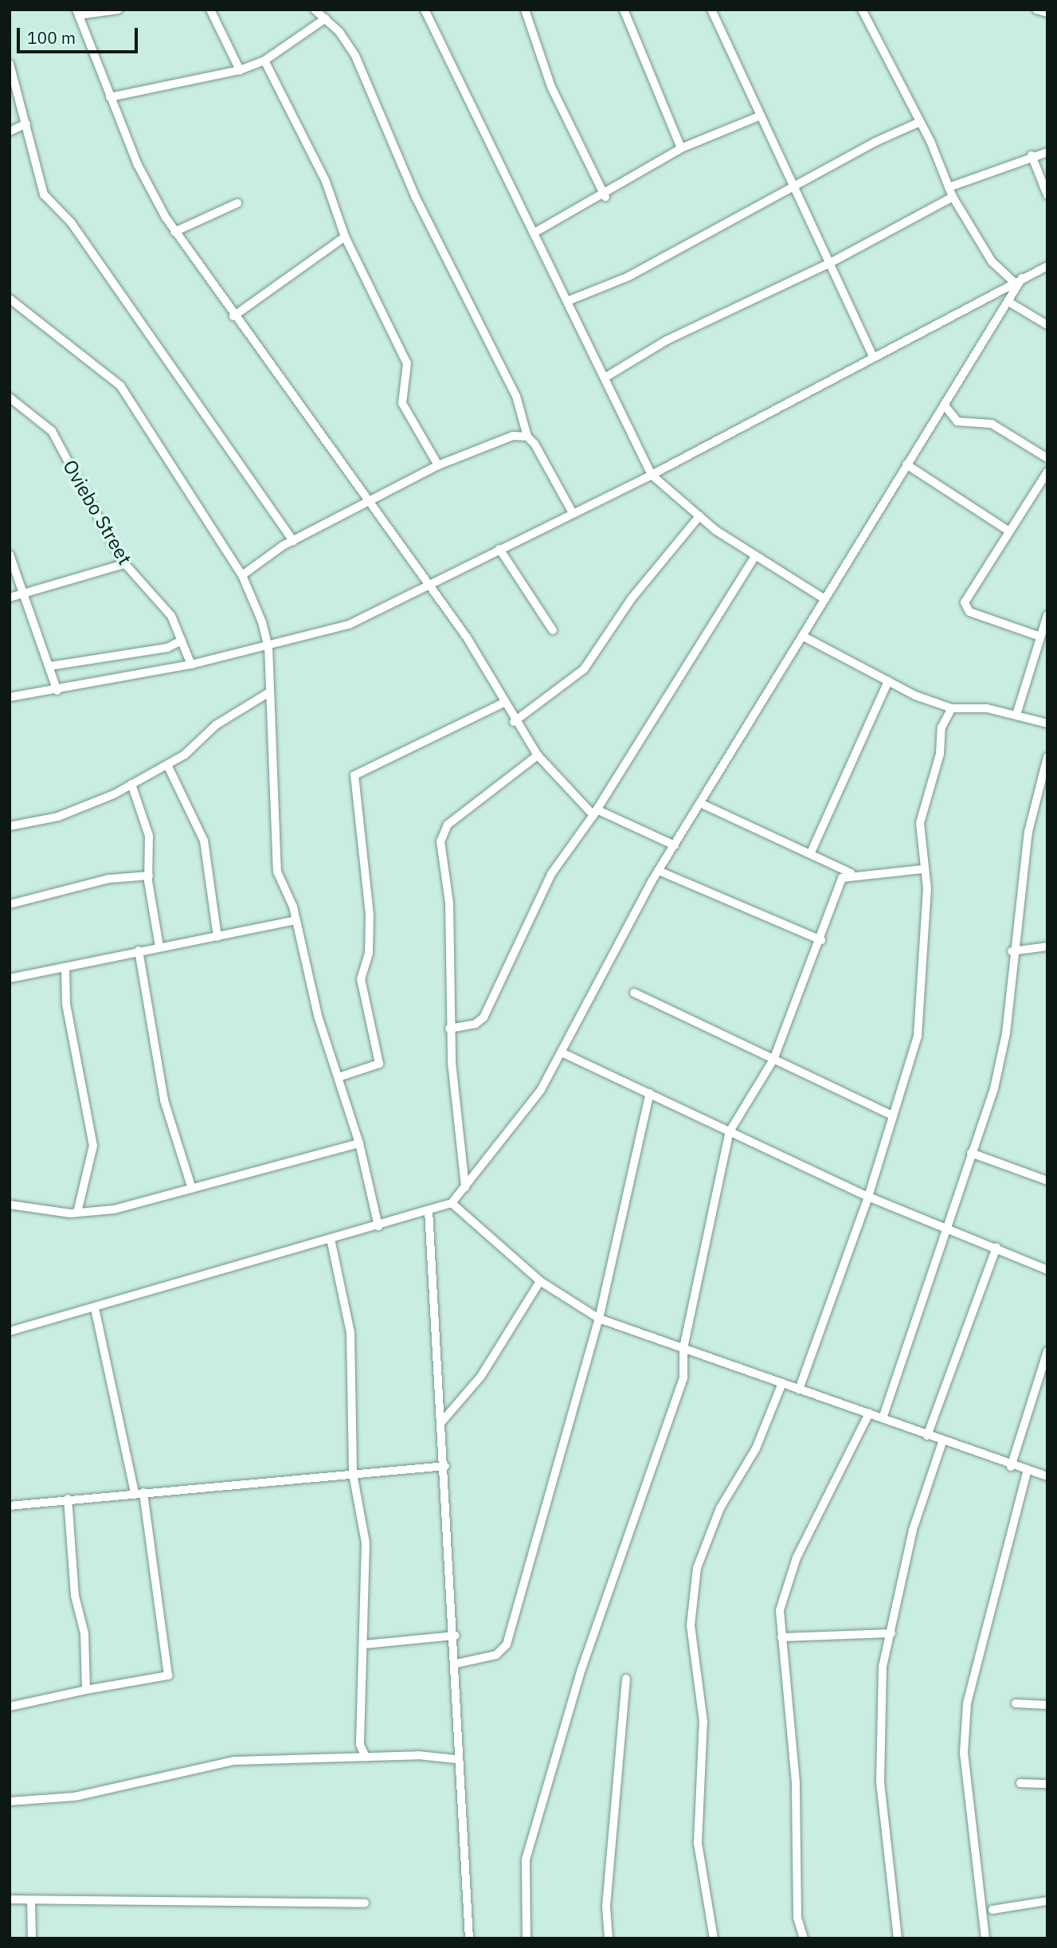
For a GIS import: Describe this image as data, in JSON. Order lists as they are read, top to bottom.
{
  "streets": {
    "street": ["Oviebo Street"]
  },
  "scale_bar": "100 m"
}
